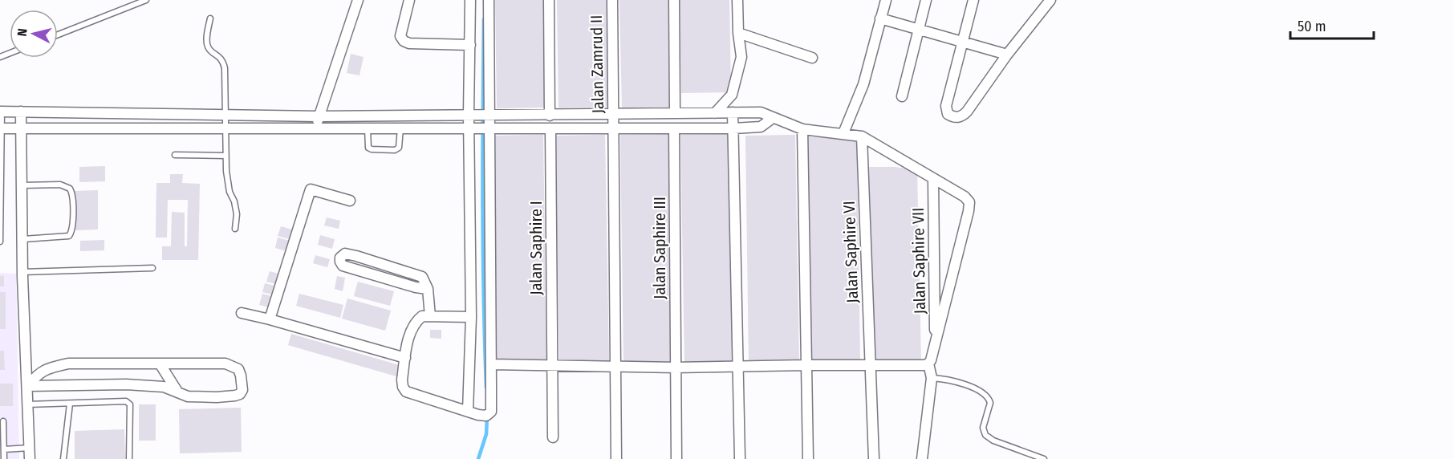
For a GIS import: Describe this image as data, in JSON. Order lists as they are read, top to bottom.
{
  "streets": {
    "street": [
      "Jalan Zamrud II",
      "Jalan Saphire I",
      "Jalan Saphire III",
      "Jalan Saphire VI",
      "Jalan Saphire VII"
    ]
  },
  "scale_bar": "50 m",
  "north": "left"
}
